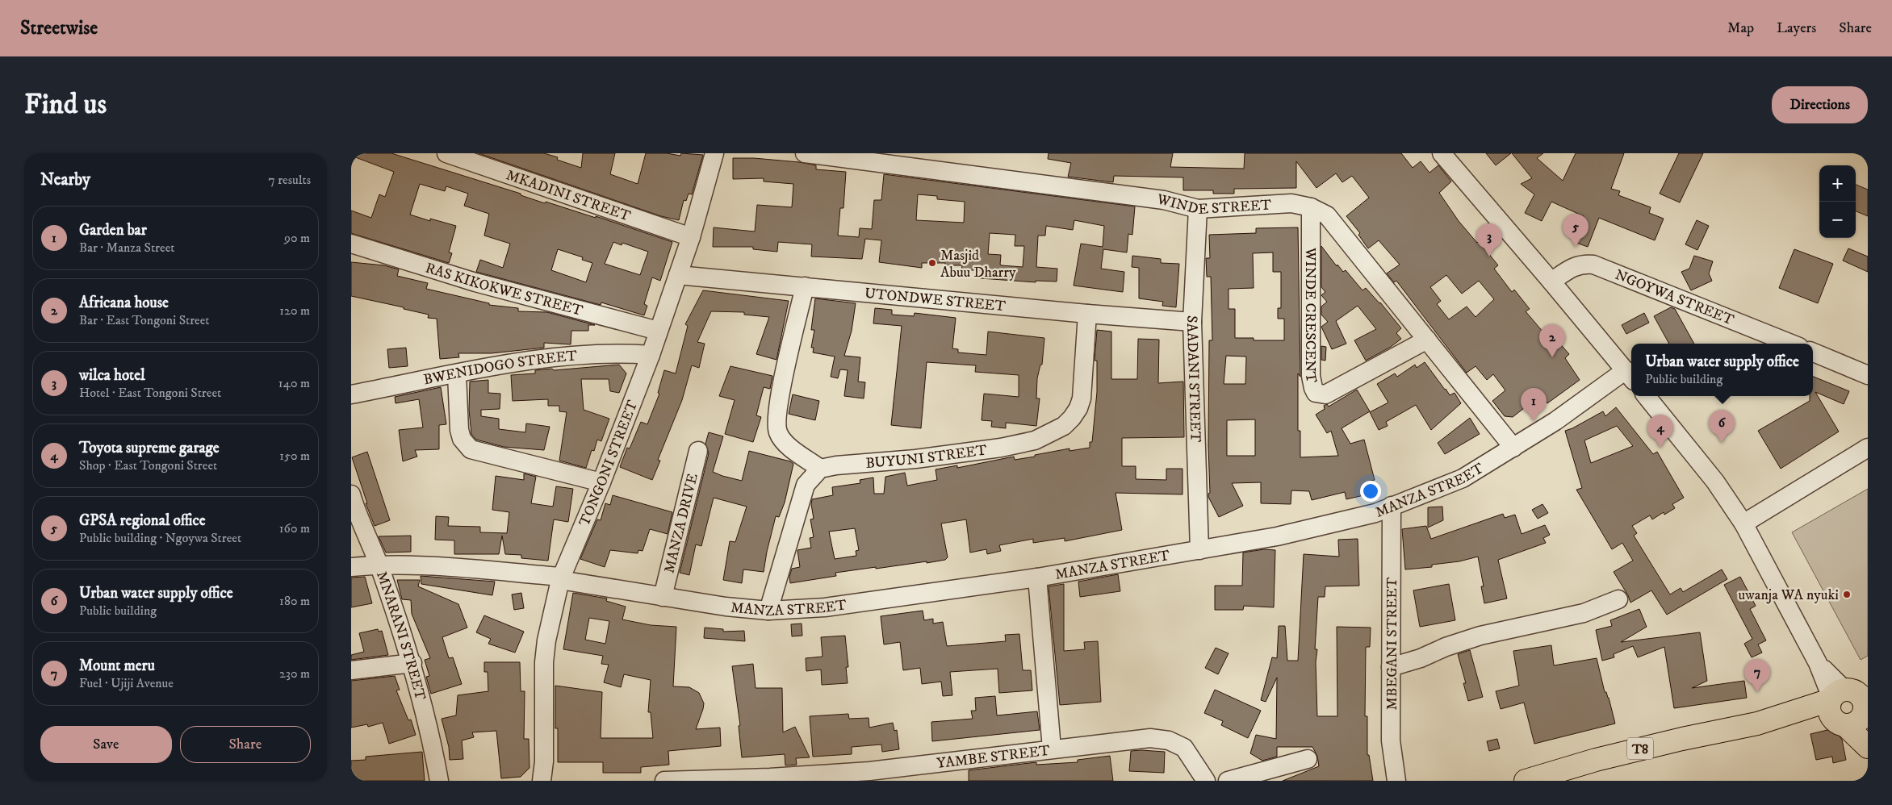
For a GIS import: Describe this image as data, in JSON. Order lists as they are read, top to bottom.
{
  "streets": {
    "main road": ["T8"],
    "street": [
      "MKADINI STREET",
      "WINDE STREET",
      "RAS KIKOKWE STREET",
      "NGOYWA STREET",
      "UTONDWE STREET",
      "WINDE CRESCENT",
      "BWENIDOGO STREET",
      "SAADANI STREET",
      "BUYUNI STREET",
      "TONGONI STREET",
      "MANZA STREET",
      "MANZA DRIVE",
      "MNARANI STREET",
      "MBEGANI STREET",
      "YAMBE STREET"
    ]
  },
  "crossings": [
    ["MKADINI STREET", "TONGONI STREET"],
    ["WINDE STREET", "WINDE CRESCENT"],
    ["WINDE STREET", "SAADANI STREET"],
    ["WINDE STREET", "MANZA STREET"],
    ["RAS KIKOKWE STREET", "TONGONI STREET"],
    ["UTONDWE STREET", "SAADANI STREET"],
    ["UTONDWE STREET", "BUYUNI STREET"],
    ["UTONDWE STREET", "TONGONI STREET"],
    ["BWENIDOGO STREET", "TONGONI STREET"],
    ["SAADANI STREET", "MANZA STREET"],
    ["TONGONI STREET", "MANZA STREET"],
    ["MANZA STREET", "MANZA DRIVE"],
    ["MANZA STREET", "MNARANI STREET"],
    ["MANZA STREET", "MBEGANI STREET"]
  ],
  "places": ["Masjid Abuu Dharry", "uwanja WA nyuki"],
  "page": {
    "header": "Streetwise",
    "nav": ["Map", "Layers", "Share"],
    "buttons": [
      "Directions",
      ["Save", "Share"]
    ],
    "title": "Find us",
    "heading": ["Nearby", "7 results"],
    "map_buttons": ["+", "−"],
    "list": [
      {
        "mark": "1",
        "name": "Garden bar",
        "note": "Bar · Manza Street",
        "value": "90 m"
      },
      {
        "mark": "2",
        "name": "Africana house",
        "note": "Bar · East Tongoni Street",
        "value": "120 m"
      },
      {
        "mark": "3",
        "name": "wilca hotel",
        "note": "Hotel · East Tongoni Street",
        "value": "140 m"
      },
      {
        "mark": "4",
        "name": "Toyota supreme garage",
        "note": "Shop · East Tongoni Street",
        "value": "150 m"
      },
      {
        "mark": "5",
        "name": "GPSA regional office",
        "note": "Public building · Ngoywa Street",
        "value": "160 m"
      },
      {
        "mark": "6",
        "name": "Urban water supply office",
        "note": "Public building",
        "value": "180 m"
      },
      {
        "mark": "7",
        "name": "Mount meru",
        "note": "Fuel · Ujiji Avenue",
        "value": "230 m"
      }
    ],
    "pins": [
      "5",
      "3",
      "2",
      "1",
      "6",
      "4",
      "7"
    ],
    "popup": ["Urban water supply office", "Public building"]
  }
}
